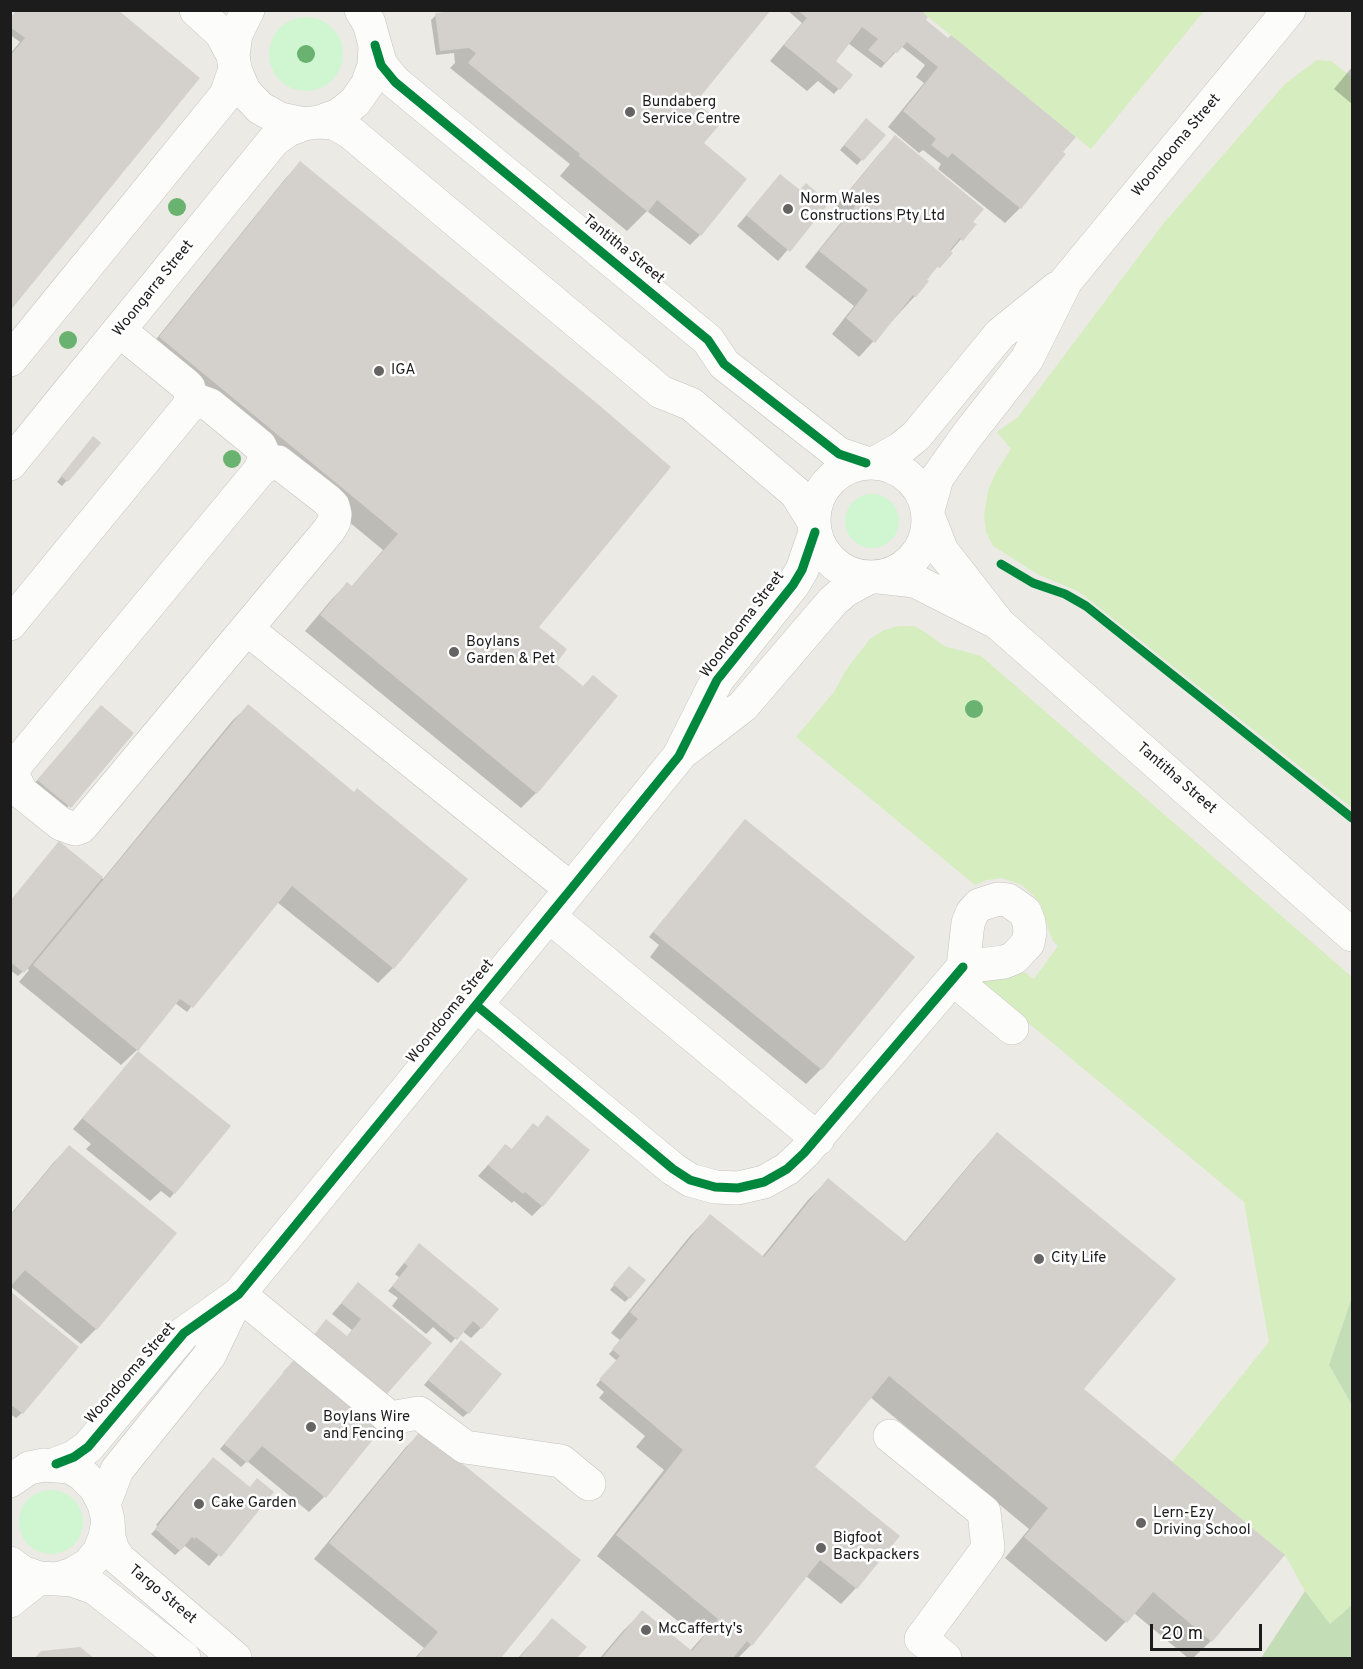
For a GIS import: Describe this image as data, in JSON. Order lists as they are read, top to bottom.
{
  "streets": {
    "street": [
      "Woondooma Street",
      "Tantitha Street",
      "Woongarra Street",
      "Targo Street"
    ]
  },
  "crossings": [
    ["Woondooma Street", "Tantitha Street"],
    ["Woondooma Street", "Targo Street"],
    ["Tantitha Street", "Woongarra Street"]
  ],
  "places": [
    "Bundaberg Service Centre",
    "Norm Wales Constructions Pty Ltd",
    "IGA",
    "Boylans Garden & Pet",
    "City Life",
    "Boylans Wire and Fencing",
    "Cake Garden",
    "Lern-Ezy Driving School",
    "Bigfoot Backpackers",
    "McCafferty's"
  ],
  "scale_bar": "20 m"
}
